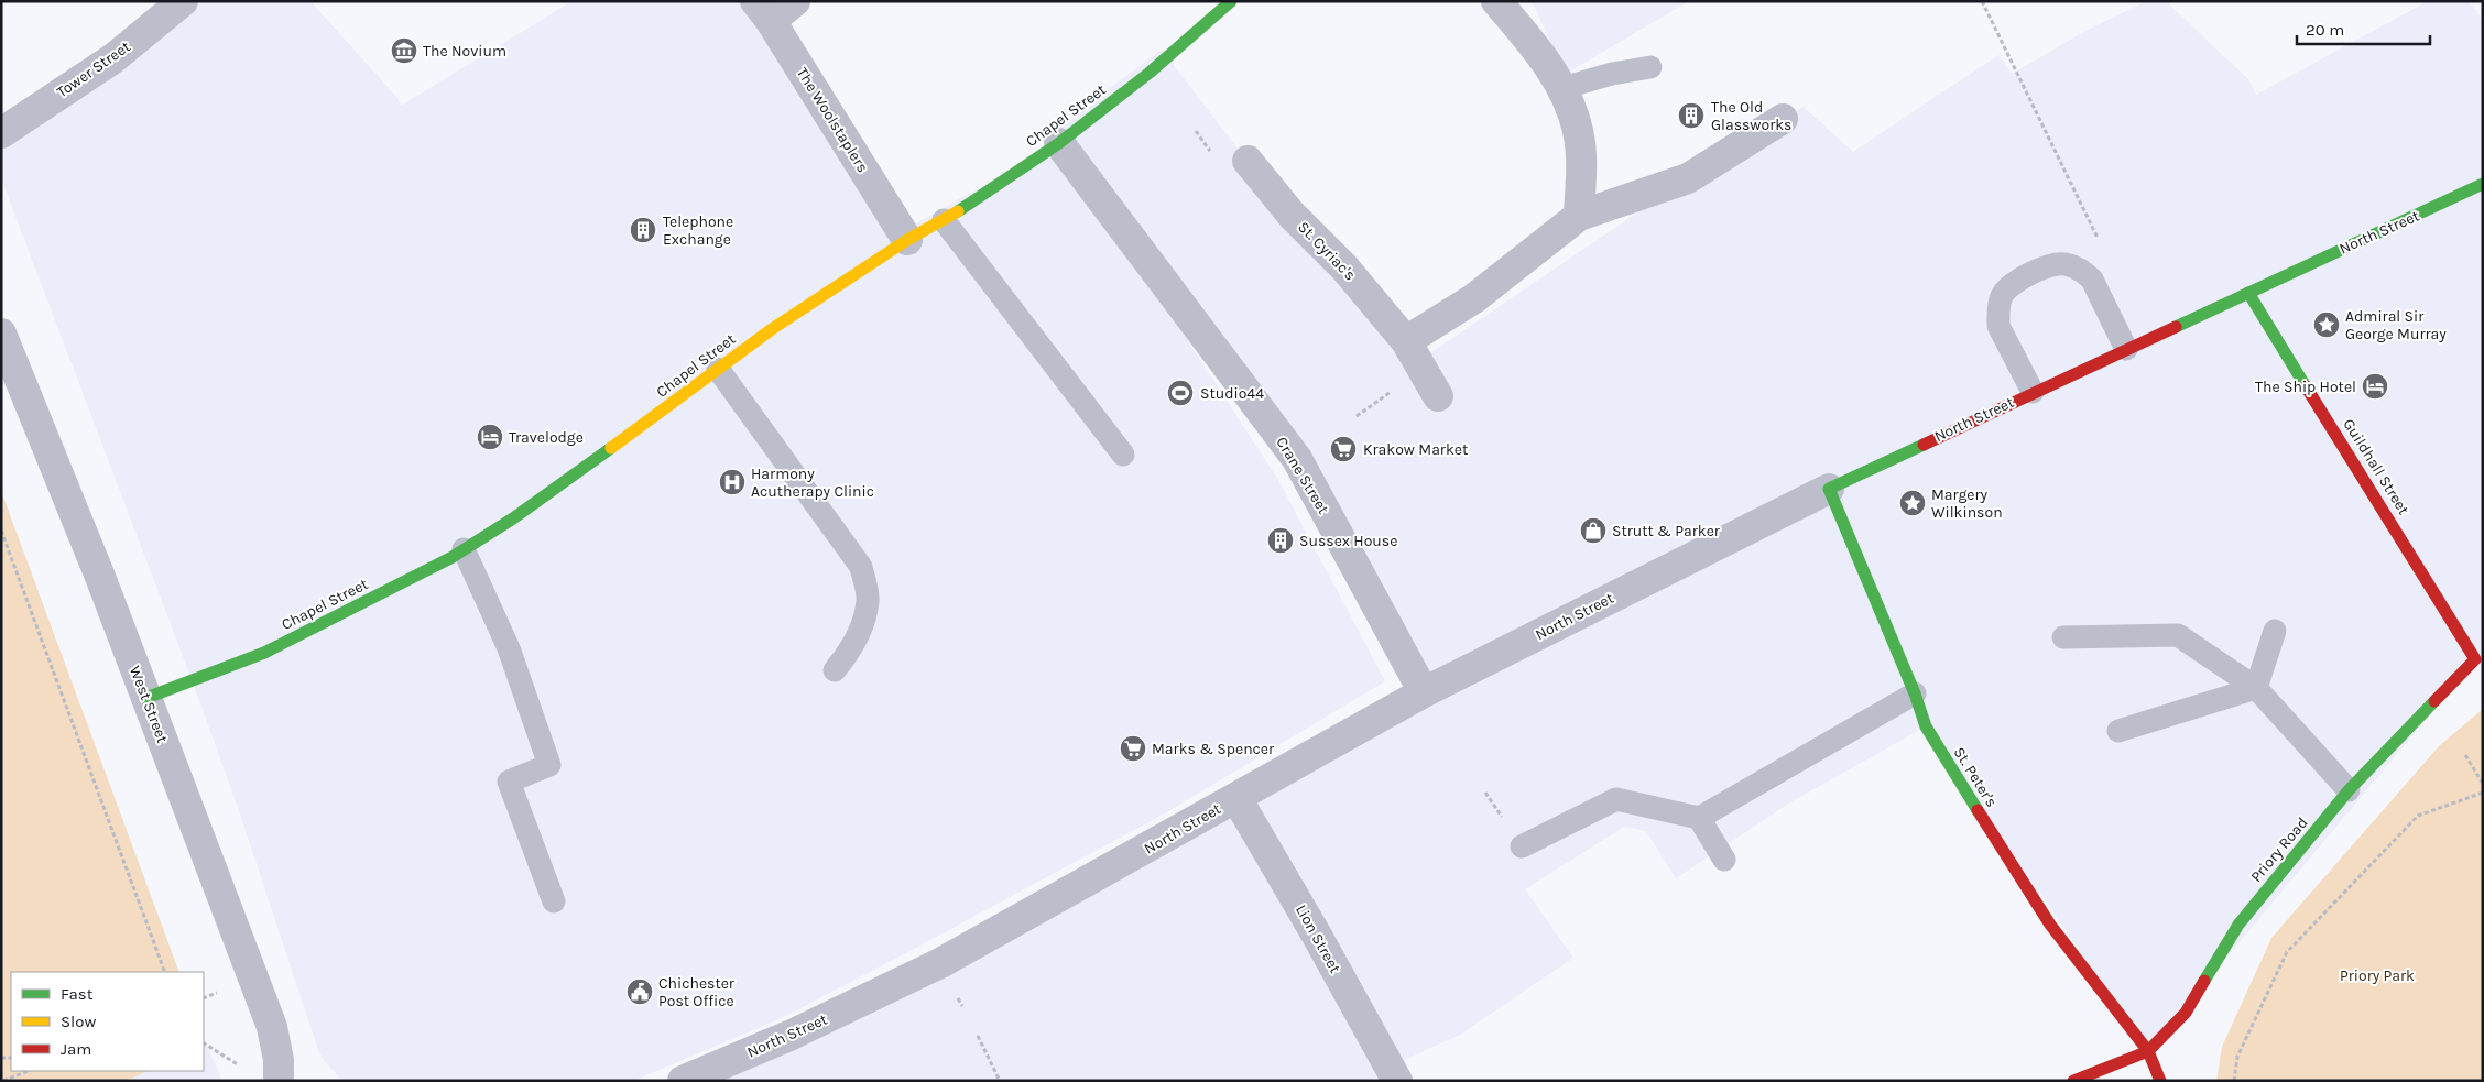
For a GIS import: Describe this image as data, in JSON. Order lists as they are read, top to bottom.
{
  "streets": {
    "street": [
      "Tower Street",
      "Chapel Street",
      "The Woolstaplers",
      "North Street",
      "St. Cyriac's",
      "Guildhall Street",
      "Crane Street",
      "West Street",
      "St. Peter's",
      "Priory Road",
      "Lion Street"
    ]
  },
  "crossings": [
    ["Chapel Street", "The Woolstaplers"],
    ["Chapel Street", "Crane Street"],
    ["Chapel Street", "West Street"],
    ["North Street", "Guildhall Street"],
    ["North Street", "Crane Street"],
    ["North Street", "St. Peter's"],
    ["North Street", "Lion Street"],
    ["Guildhall Street", "Priory Road"],
    ["St. Peter's", "Priory Road"]
  ],
  "parks": ["Priory Park"],
  "places": {
    "museum": ["The Novium"],
    "building": ["The Old Glassworks", "Telephone Exchange", "Sussex House"],
    "place": ["Admiral Sir George Murray", "Margery Wilkinson"],
    "hotel": ["The Ship Hotel", "Travelodge"],
    "sports": ["Studio44"],
    "supermarket": ["Krakow Market", "Marks & Spencer"],
    "hospital": ["Harmony Acutherapy Clinic"],
    "shop": ["Strutt & Parker"],
    "public building": ["Chichester Post Office"]
  },
  "legend": ["Fast", "Slow", "Jam"],
  "scale_bar": "20 m"
}
